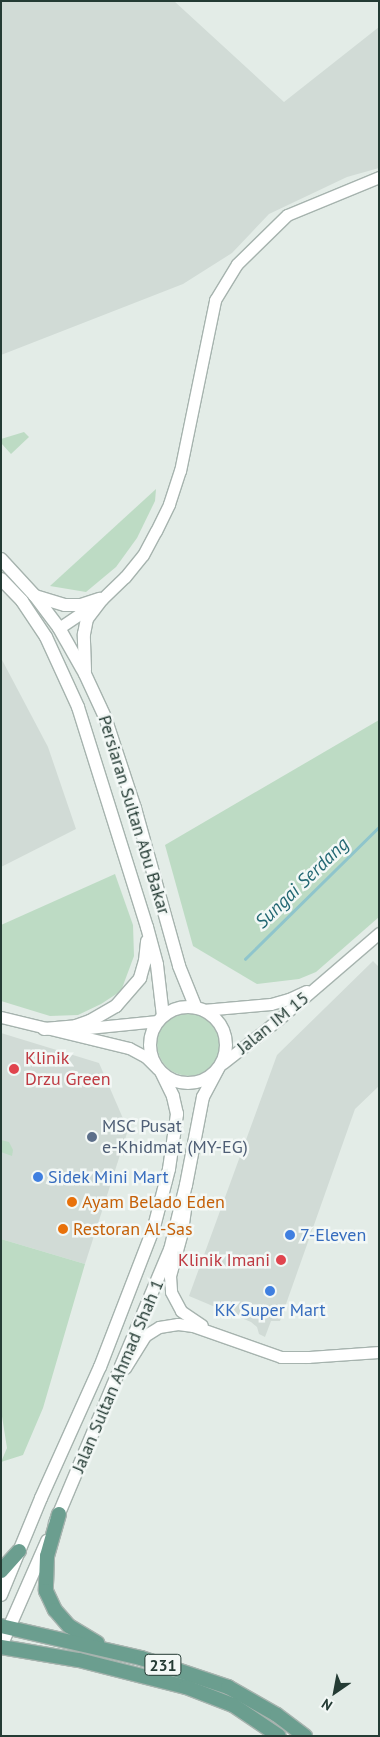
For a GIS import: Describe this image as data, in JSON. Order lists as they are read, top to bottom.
{
  "streets": {
    "main road": ["Persiaran Sultan Abu Bakar", "Jalan Sultan Ahmad Shah 1", "231"],
    "street": ["Jalan IM 15"]
  },
  "crossings": [
    ["Persiaran Sultan Abu Bakar", "Jalan IM 15"],
    ["Persiaran Sultan Abu Bakar", "Jalan Sultan Ahmad Shah 1"],
    ["Jalan IM 15", "Jalan Sultan Ahmad Shah 1"],
    ["Jalan Sultan Ahmad Shah 1", "231"]
  ],
  "water": ["Sungai Serdang"],
  "places": [
    "Klinik Drzu Green",
    "MSC Pusat e-Khidmat (MY-EG)",
    "Sidek Mini Mart",
    "Ayam Belado Eden",
    "Restoran Al-Sas",
    "7-Eleven",
    "Klinik Imani",
    "KK Super Mart"
  ],
  "north": "bottom left"
}
